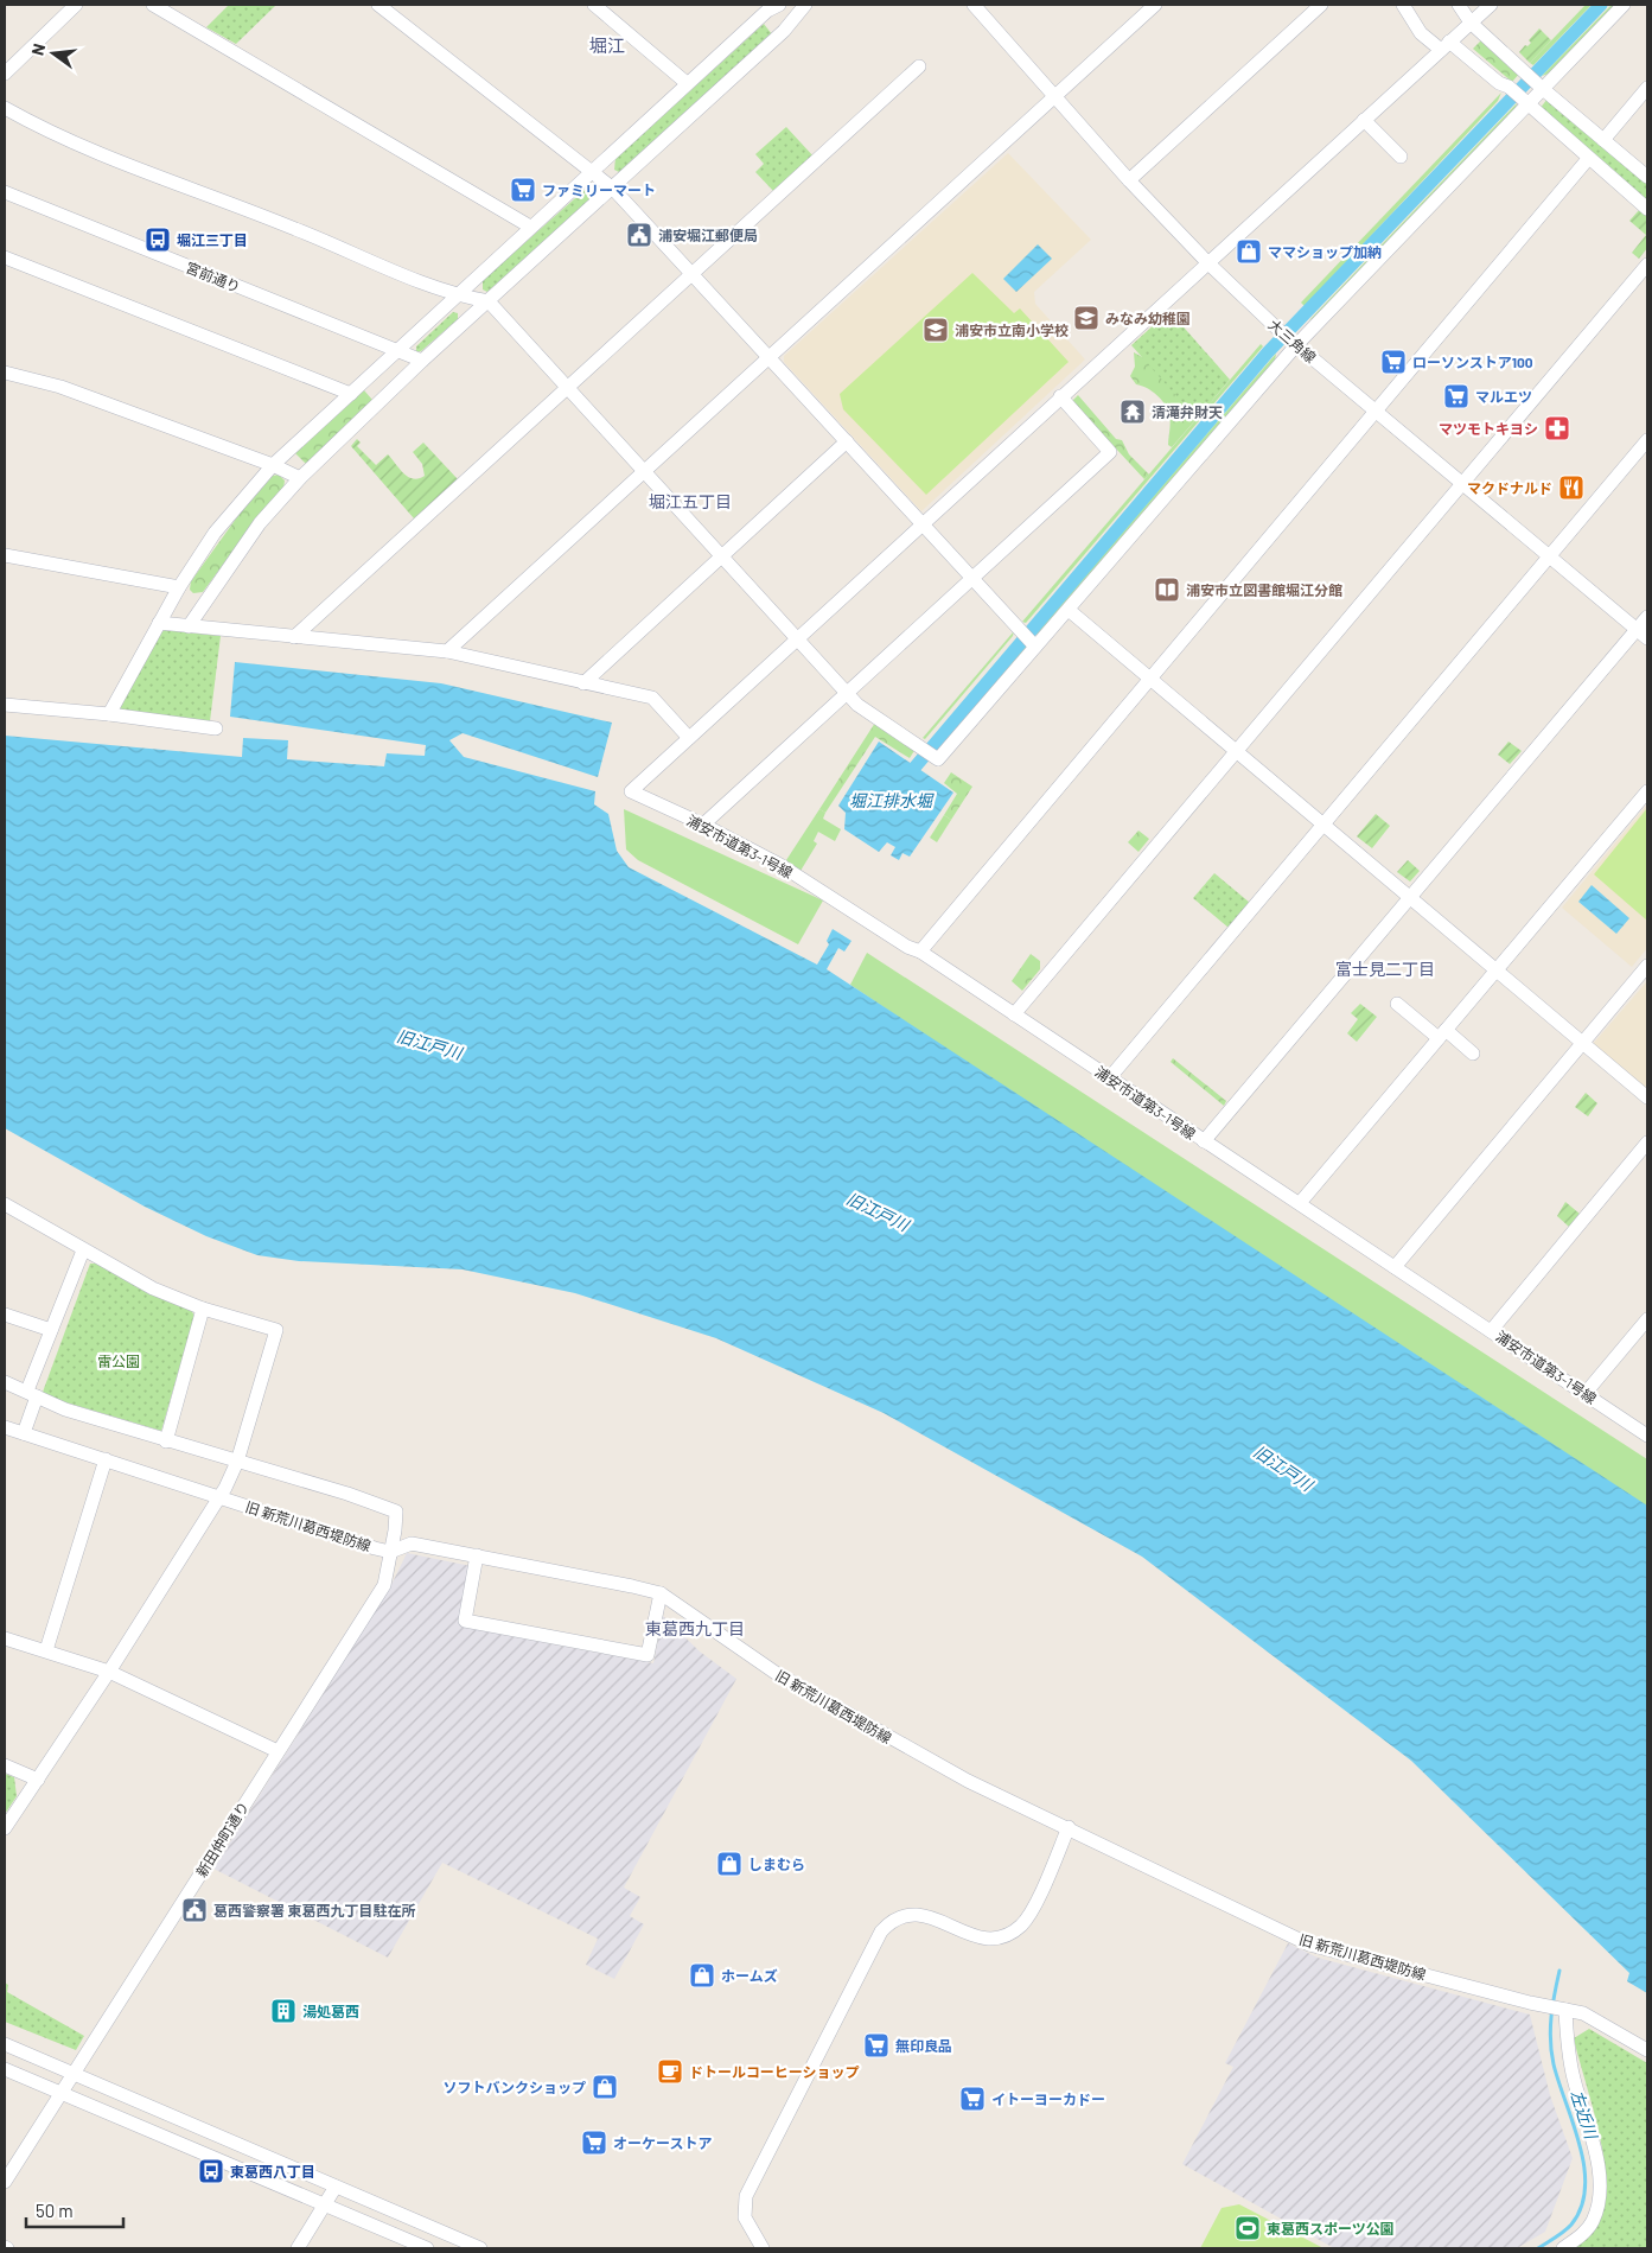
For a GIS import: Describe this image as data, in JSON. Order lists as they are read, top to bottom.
{
  "streets": {
    "street": [
      "宮前通り",
      "大三角線",
      "浦安市道第3-1号線",
      "旧 新荒川葛西堤防線",
      "新田仲町通り"
    ]
  },
  "crossings": [
    ["旧 新荒川葛西堤防線", "新田仲町通り"]
  ],
  "districts": [
    "堀江",
    "堀江五丁目",
    "富士見二丁目",
    "東葛西九丁目"
  ],
  "water": ["堀江排水堀", "旧江戸川", "左近川"],
  "parks": ["雷公園"],
  "places": {
    "supermarket": [
      "ファミリーマート",
      "ローソンストア100",
      "マルエツ",
      "無印良品",
      "イトーヨーカドー",
      "オーケーストア"
    ],
    "public building": ["浦安堀江郵便局", "葛西警察署 東葛西九丁目駐在所"],
    "bus stop": ["堀江三丁目", "東葛西八丁目"],
    "shop": [
      "ママショップ加納",
      "しまむら",
      "ホームズ",
      "ソフトバンクショップ"
    ],
    "school or university": ["みなみ幼稚園", "浦安市立南小学校"],
    "temple": ["清滝弁財天"],
    "pharmacy": ["マツモトキヨシ"],
    "restaurant": ["マクドナルド"],
    "library": ["浦安市立図書館堀江分館"],
    "building": ["湯処葛西"],
    "cafe": ["ドトールコーヒーショップ"],
    "sports": ["東葛西スポーツ公園"]
  },
  "scale_bar": "50 m",
  "north": "left"
}
